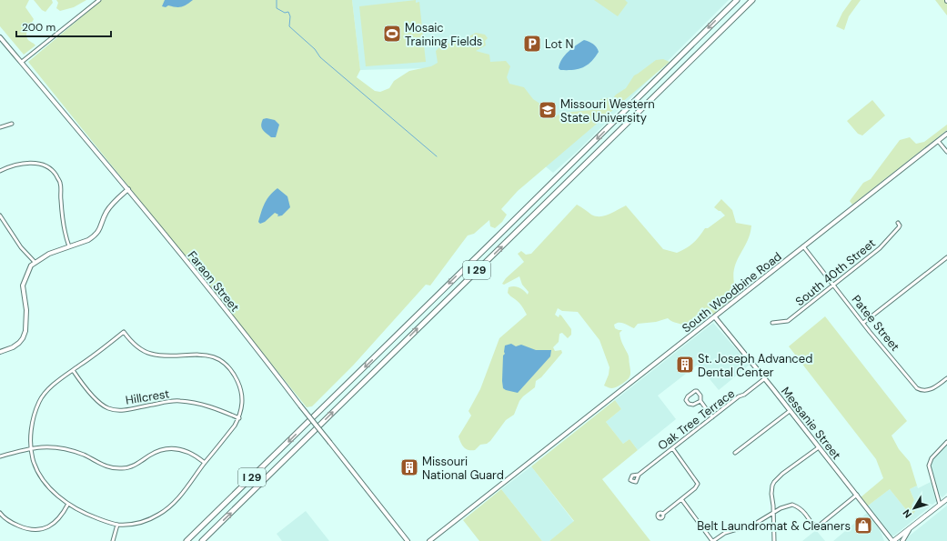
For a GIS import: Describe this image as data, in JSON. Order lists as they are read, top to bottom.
{
  "streets": {
    "highway": ["I 29"],
    "street": [
      "South 40th Street",
      "Faraon Street",
      "South Woodbine Road",
      "Patee Street",
      "Hillcrest",
      "Oak Tree Terrace",
      "Messanie Street"
    ]
  },
  "crossings": [
    ["South 40th Street", "Patee Street"],
    ["South Woodbine Road", "Patee Street"],
    ["South Woodbine Road", "Messanie Street"],
    ["Oak Tree Terrace", "Messanie Street"]
  ],
  "places": {
    "sports": ["Mosaic Training Fields"],
    "parking": ["Lot N"],
    "school or university": ["Missouri Western State University"],
    "building": ["St. Joseph Advanced Dental Center", "Missouri National Guard"],
    "shop": ["Belt Laundromat & Cleaners"]
  },
  "scale_bar": "200 m",
  "north": "bottom left"
}
